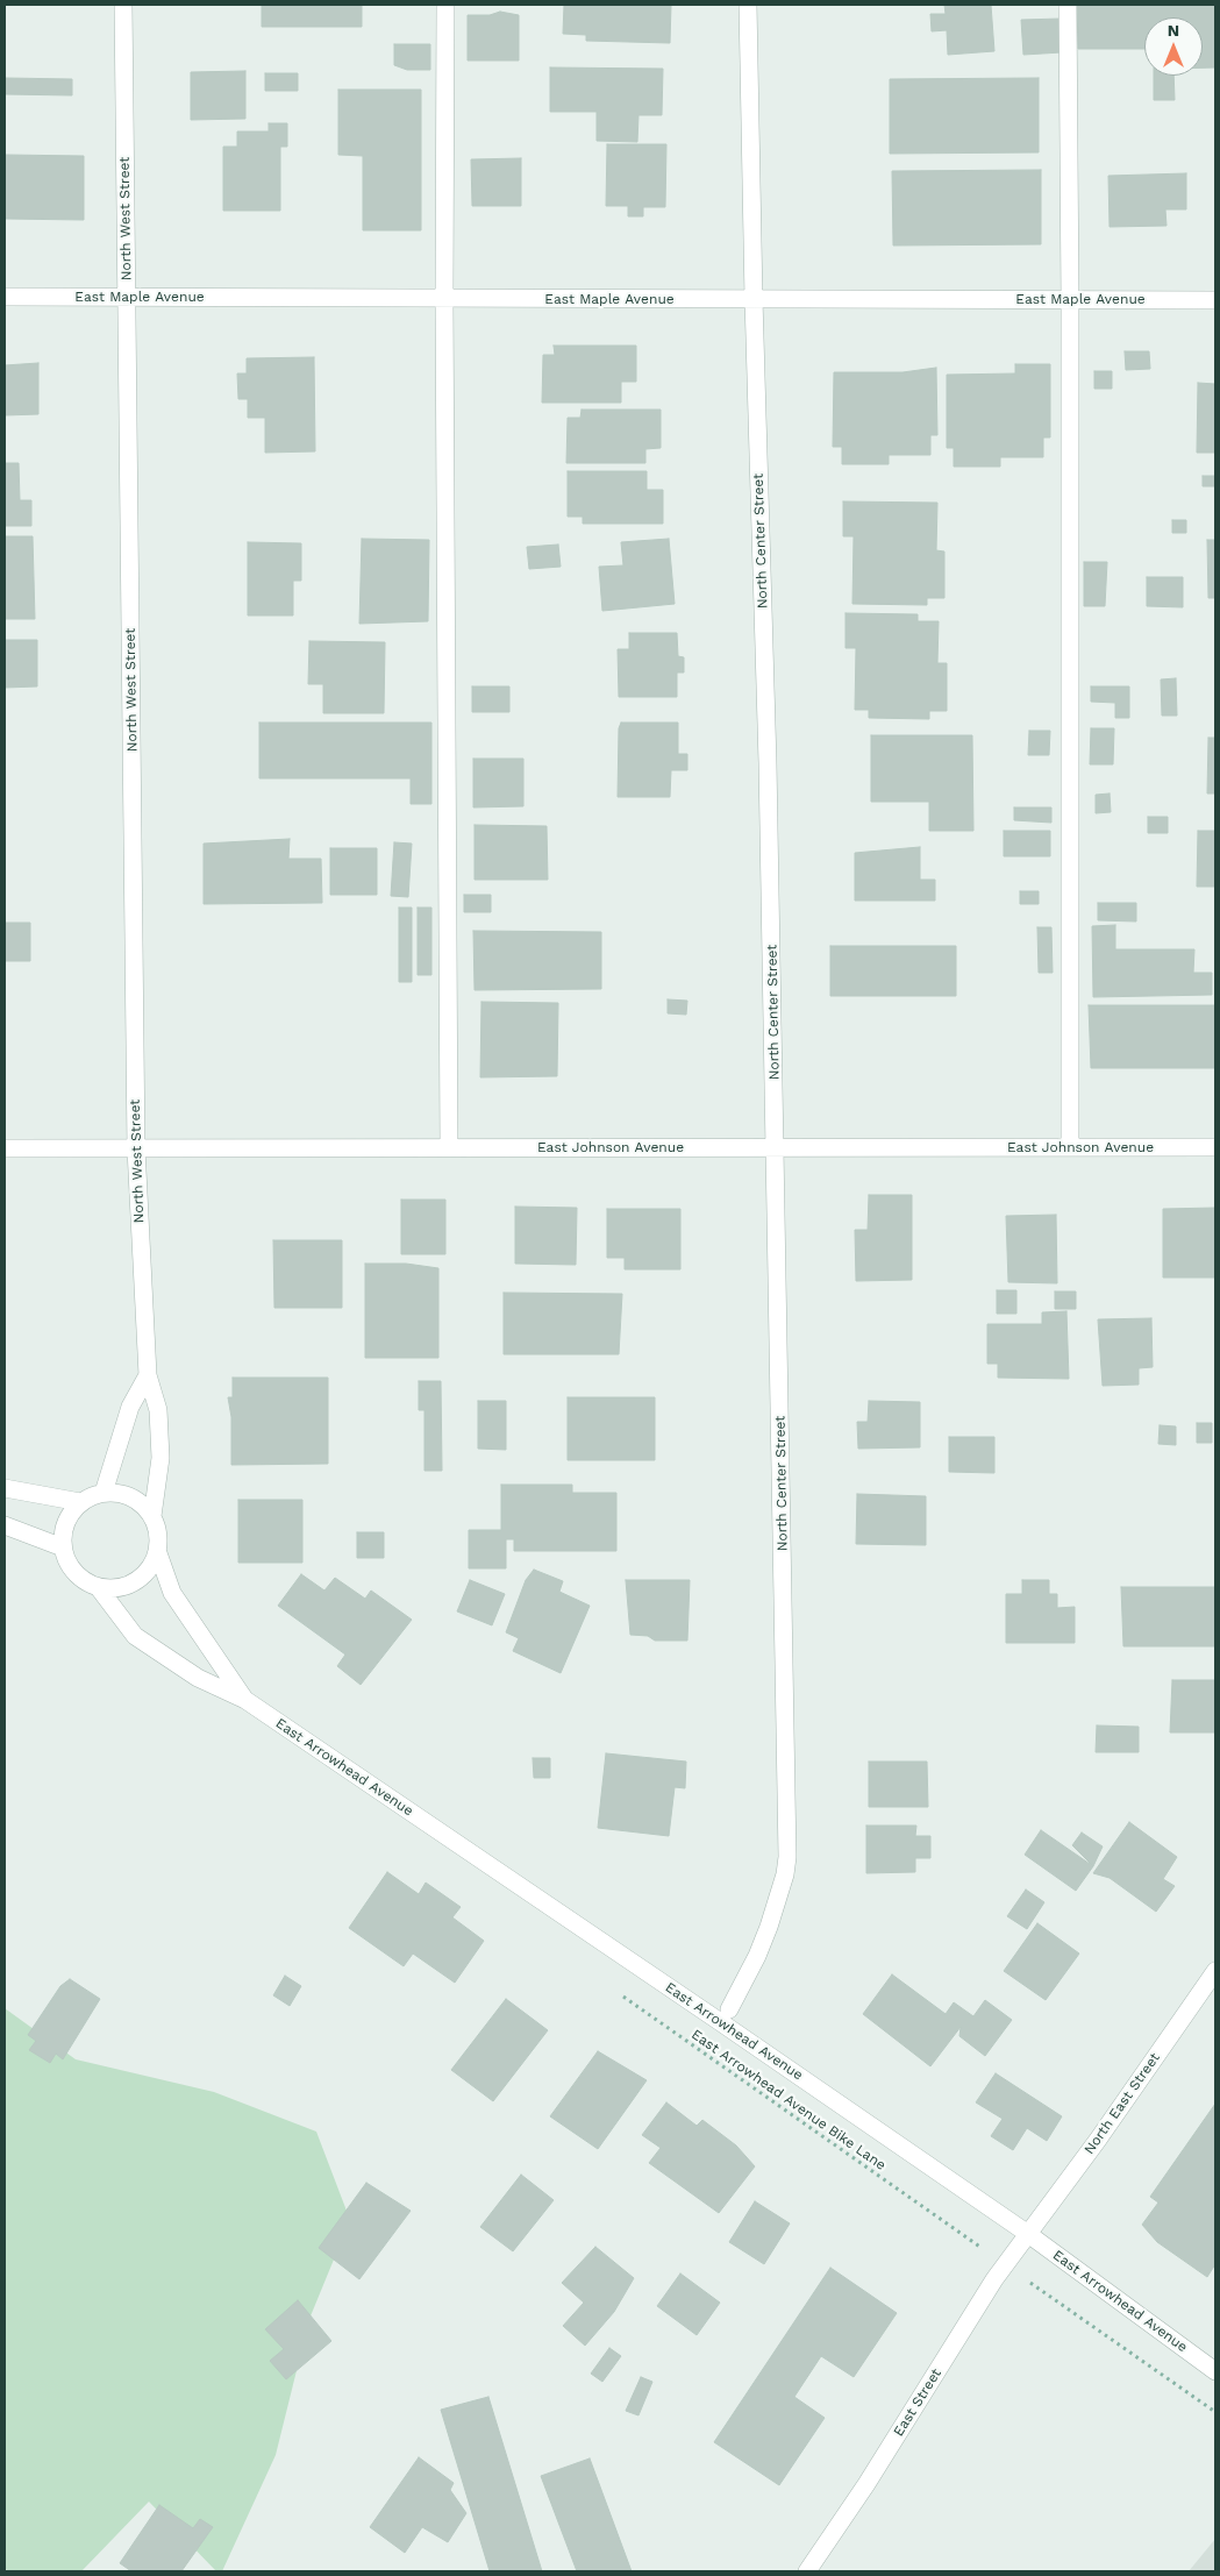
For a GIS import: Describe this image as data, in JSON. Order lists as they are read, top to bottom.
{
  "streets": {
    "street": [
      "North West Street",
      "East Maple Avenue",
      "North Center Street",
      "East Johnson Avenue",
      "East Arrowhead Avenue",
      "North East Street",
      "East Street"
    ],
    "path": ["East Arrowhead Avenue Bike Lane"]
  },
  "crossings": [
    ["North West Street", "East Maple Avenue"],
    ["North West Street", "East Johnson Avenue"],
    ["North West Street", "East Arrowhead Avenue"],
    ["East Maple Avenue", "North Center Street"],
    ["North Center Street", "East Johnson Avenue"],
    ["East Arrowhead Avenue", "North East Street"],
    ["East Arrowhead Avenue", "East Street"],
    ["East Arrowhead Avenue Bike Lane", "East Street"],
    ["North East Street", "East Street"]
  ],
  "north": "top"
}
